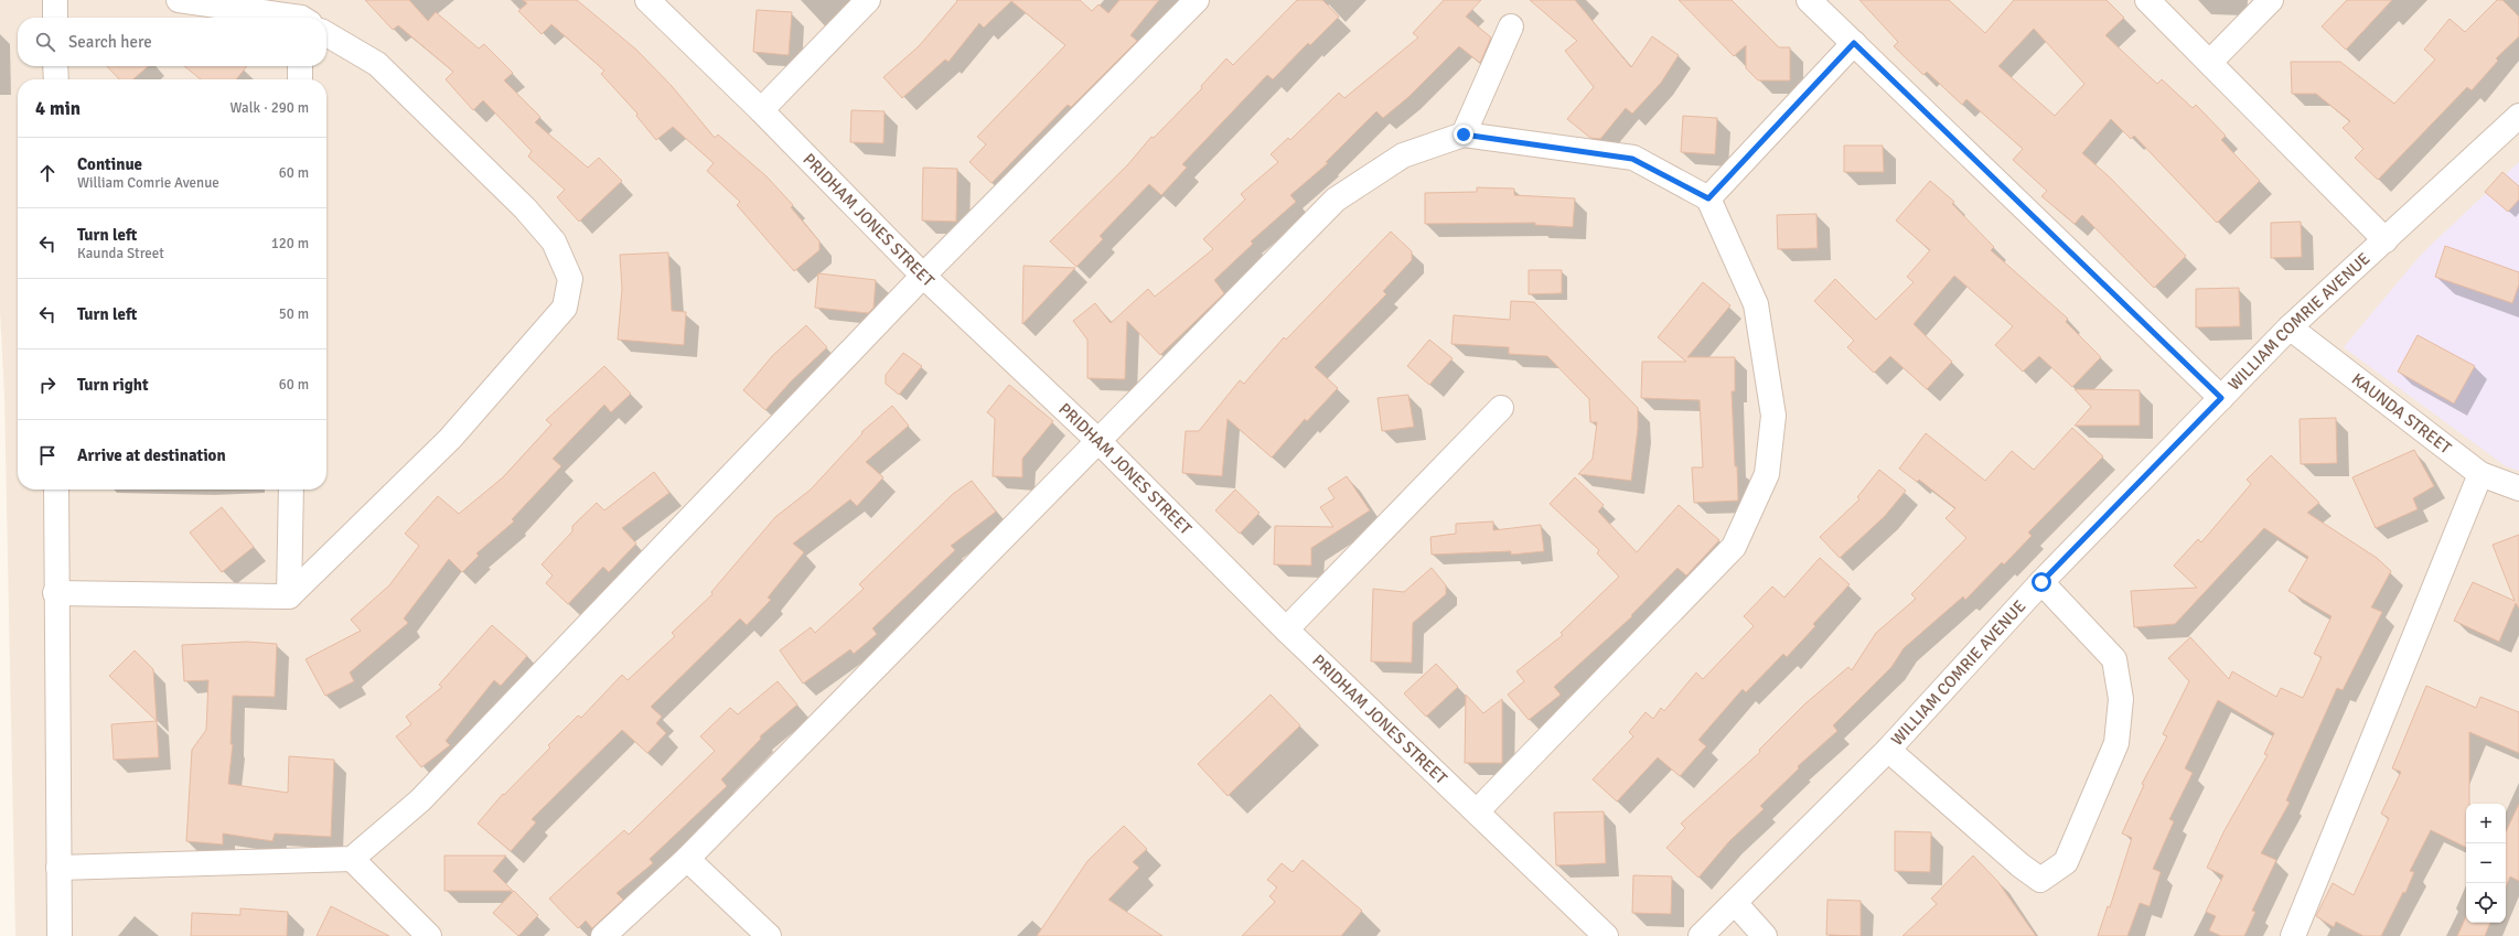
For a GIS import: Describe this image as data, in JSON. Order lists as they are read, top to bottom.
{
  "streets": {
    "street": ["PRIDHAM JONES STREET", "WILLIAM COMRIE AVENUE", "KAUNDA STREET"]
  },
  "crossings": [
    ["WILLIAM COMRIE AVENUE", "KAUNDA STREET"]
  ],
  "page": {
    "search": "Search here",
    "heading": ["4 min", "Walk · 290 m"],
    "list": [
      ["Continue", "William Comrie Avenue", "60 m"],
      ["Turn left", "Kaunda Street", "120 m"],
      ["Turn left", "50 m"],
      ["Turn right", "60 m"],
      "Arrive at destination"
    ],
    "map_buttons": ["+", "−"]
  }
}
